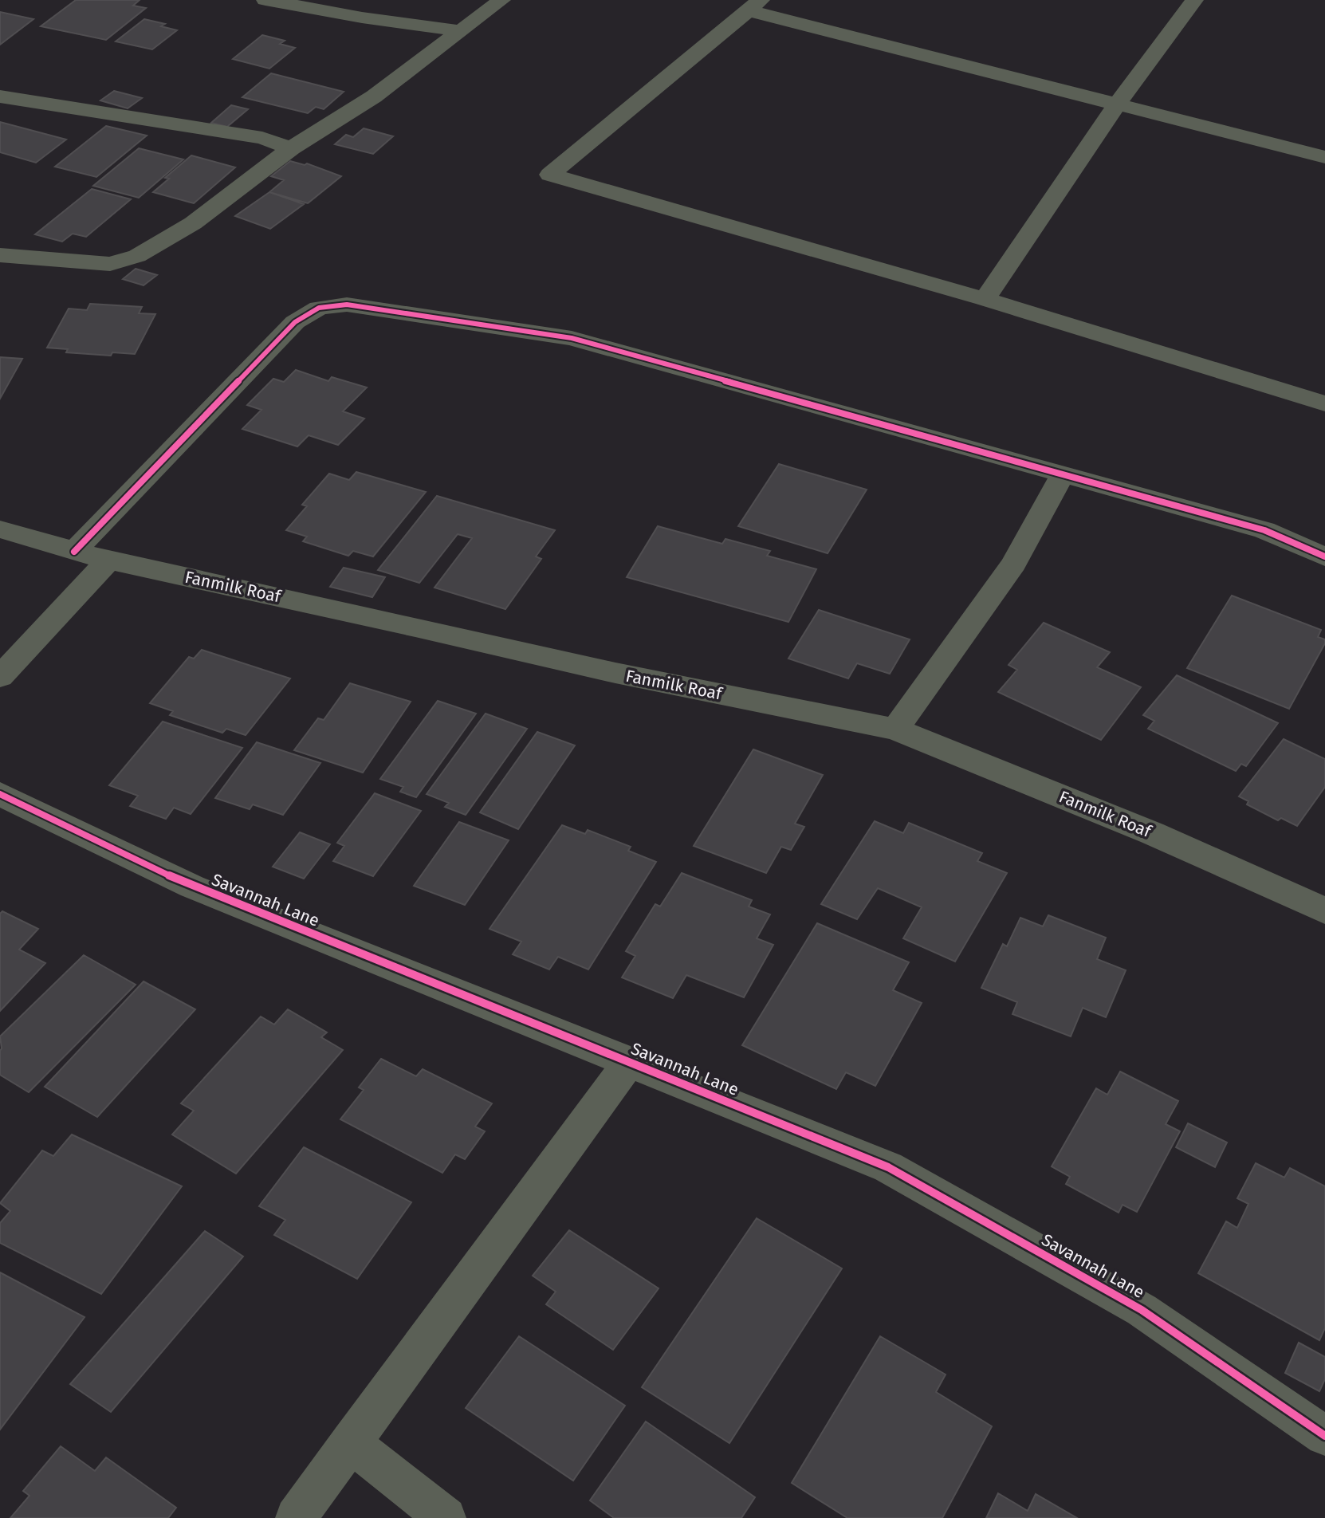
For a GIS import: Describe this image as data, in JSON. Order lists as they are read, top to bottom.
{
  "streets": {
    "street": ["Fanmilk Roaf", "Savannah Lane"]
  }
}
